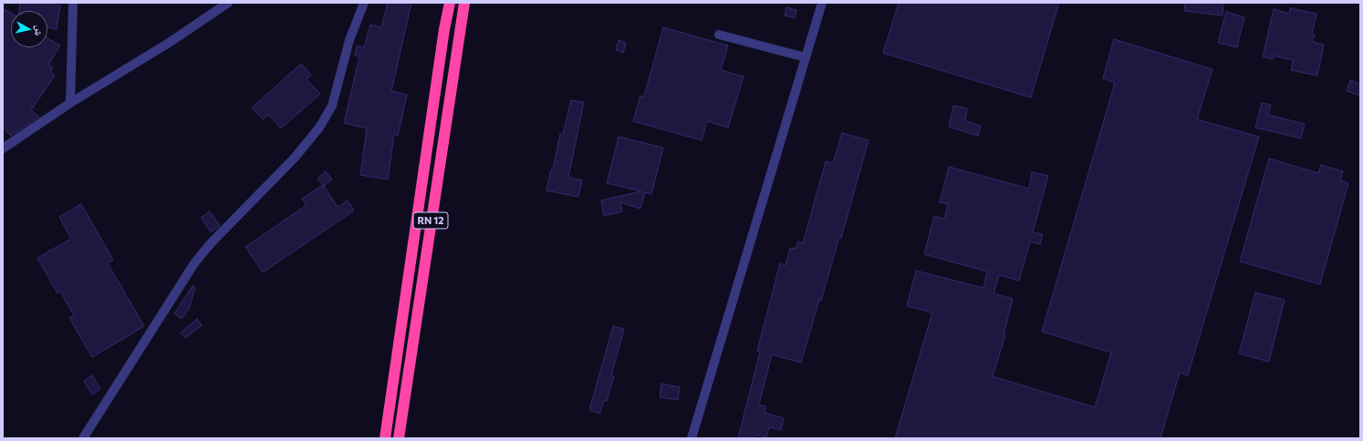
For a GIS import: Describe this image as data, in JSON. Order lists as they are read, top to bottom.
{
  "streets": {
    "highway": ["RN 12"]
  },
  "north": "right"
}
